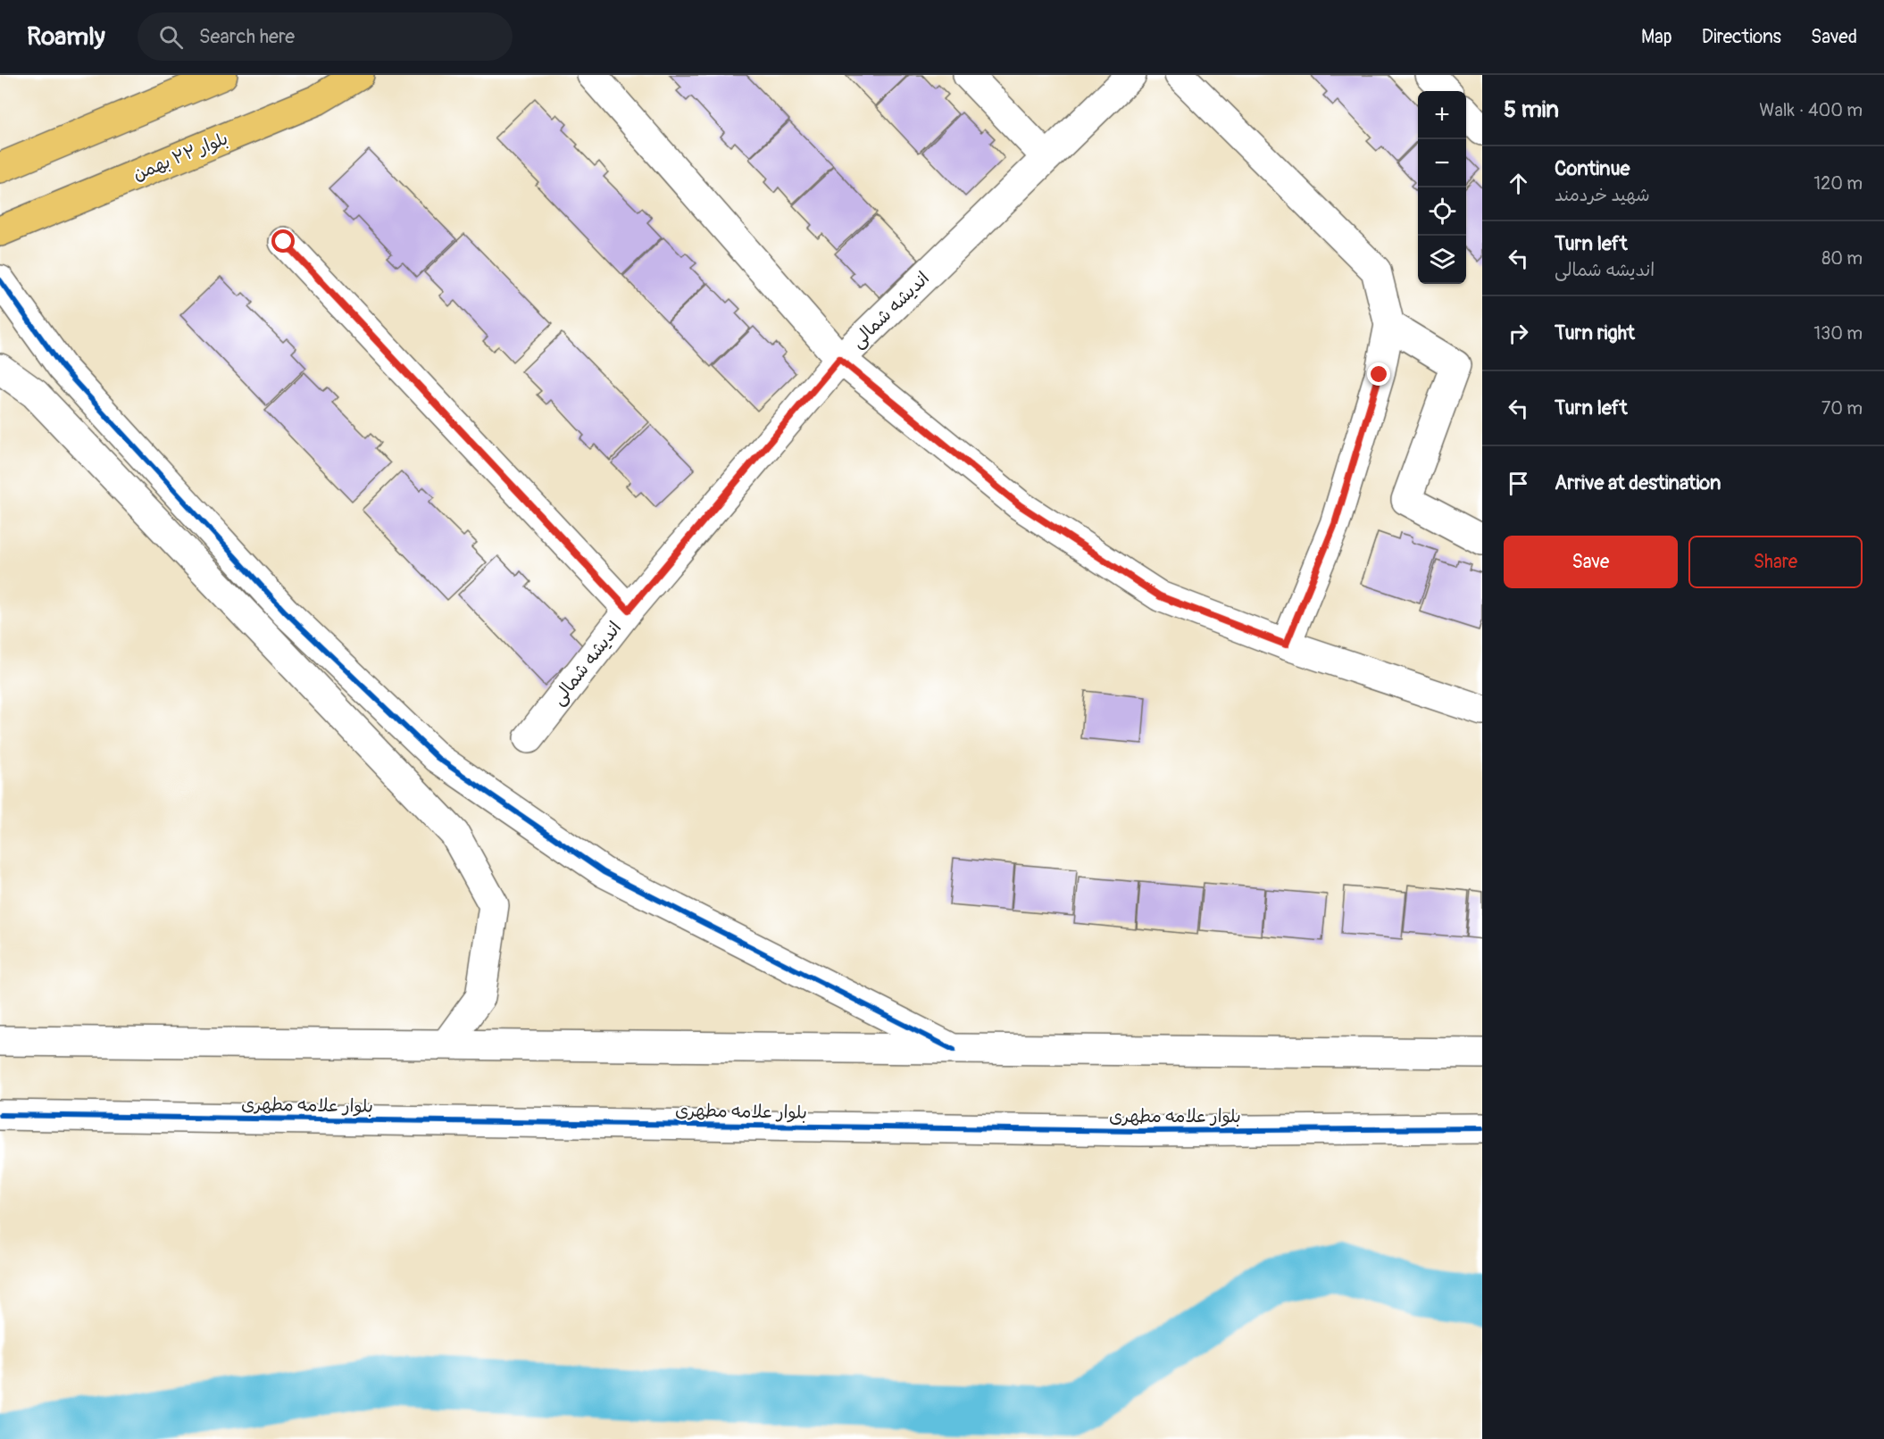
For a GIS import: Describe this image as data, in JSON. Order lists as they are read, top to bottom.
{
  "streets": {
    "main road": ["بلوار ۲۲ بهمن"],
    "street": ["اندیشه شمالی", "بلوار علامه مطهری"]
  },
  "page": {
    "header": "Roamly",
    "search": "Search here",
    "nav": ["Map", "Directions", "Saved"],
    "heading": ["5 min", "Walk · 400 m"],
    "map_buttons": ["+", "−"],
    "list": [
      ["Continue", "شهید خردمند", "120 m"],
      ["Turn left", "اندیشه شمالی", "80 m"],
      ["Turn right", "130 m"],
      ["Turn left", "70 m"],
      "Arrive at destination"
    ],
    "buttons": ["Save", "Share"]
  }
}
